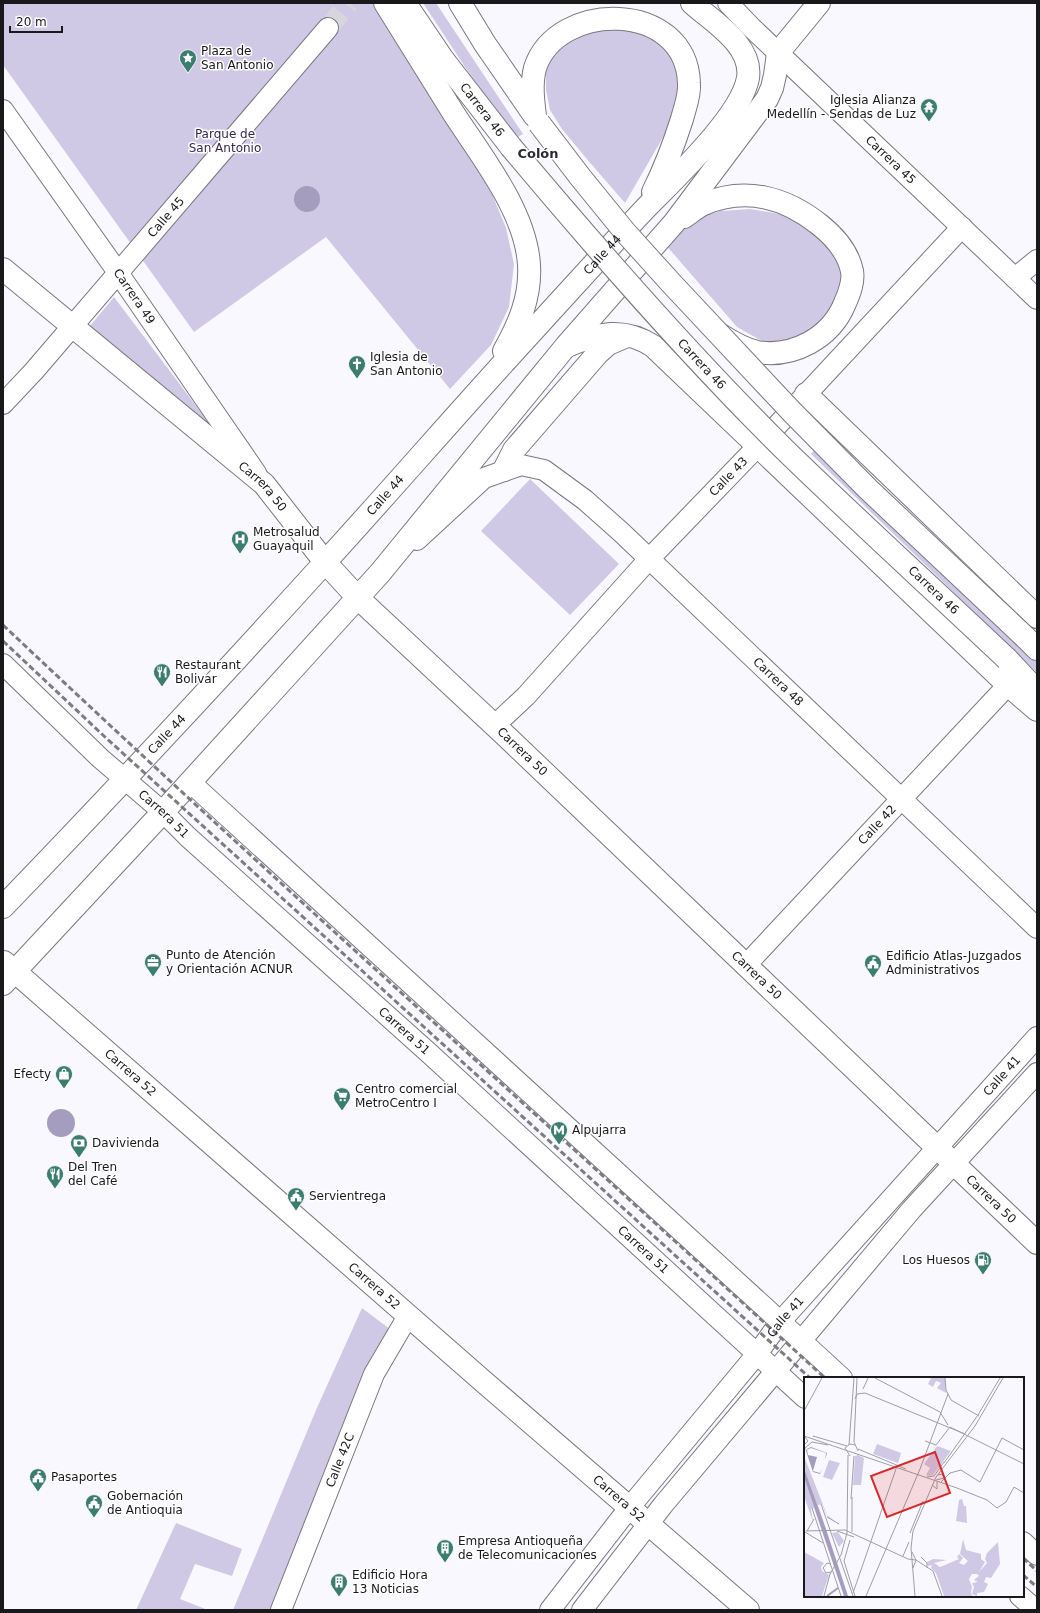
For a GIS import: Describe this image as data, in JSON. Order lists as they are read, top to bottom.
{
  "streets": {
    "main road": [
      "Carrera 46",
      "Calle 44",
      "Carrera 50",
      "Carrera 52"
    ],
    "street": [
      "Carrera 45",
      "Calle 45",
      "Carrera 49",
      "Calle 43",
      "Carrera 48",
      "Carrera 51",
      "Calle 42",
      "Calle 41",
      "Calle 42C"
    ]
  },
  "crossings": [
    ["Carrera 46", "Calle 44"],
    ["Carrera 46", "Calle 43"],
    ["Carrera 46", "Calle 42"],
    ["Carrera 45", "Calle 43"],
    ["Calle 45", "Carrera 49"],
    ["Calle 45", "Carrera 50"],
    ["Calle 44", "Carrera 50"],
    ["Calle 44", "Carrera 51"],
    ["Carrera 49", "Carrera 50"],
    ["Calle 43", "Carrera 50"],
    ["Calle 43", "Carrera 48"],
    ["Carrera 50", "Calle 42"],
    ["Carrera 50", "Calle 41"],
    ["Carrera 48", "Calle 42"],
    ["Carrera 51", "Calle 41"],
    ["Carrera 52", "Calle 41"],
    ["Carrera 52", "Calle 42C"]
  ],
  "districts": ["Colón"],
  "parks": ["Parque de San Antonio"],
  "places": {
    "place": ["Plaza de San Antonio"],
    "temple": ["Iglesia Alianza Medellín - Sendas de Luz"],
    "church": ["Iglesia de San Antonio"],
    "hospital": ["Metrosalud Guayaquil"],
    "restaurant": ["Restaurant Bolivar", "Del Tren del Café"],
    "office": ["Punto de Atención y Orientación ACNUR"],
    "public building": [
      "Edificio Atlas-Juzgados Administrativos",
      "Servientrega",
      "Pasaportes",
      "Gobernación de Antioquia"
    ],
    "shop": ["Efecty"],
    "supermarket": ["Centro comercial MetroCentro I"],
    "metro station": ["Alpujarra"],
    "bank": ["Davivienda"],
    "fuel station": ["Los Huesos"],
    "building": ["Empresa Antioqueña de Telecomunicaciones", "Edificio Hora 13 Noticias"]
  },
  "scale_bar": "20 m"
}
